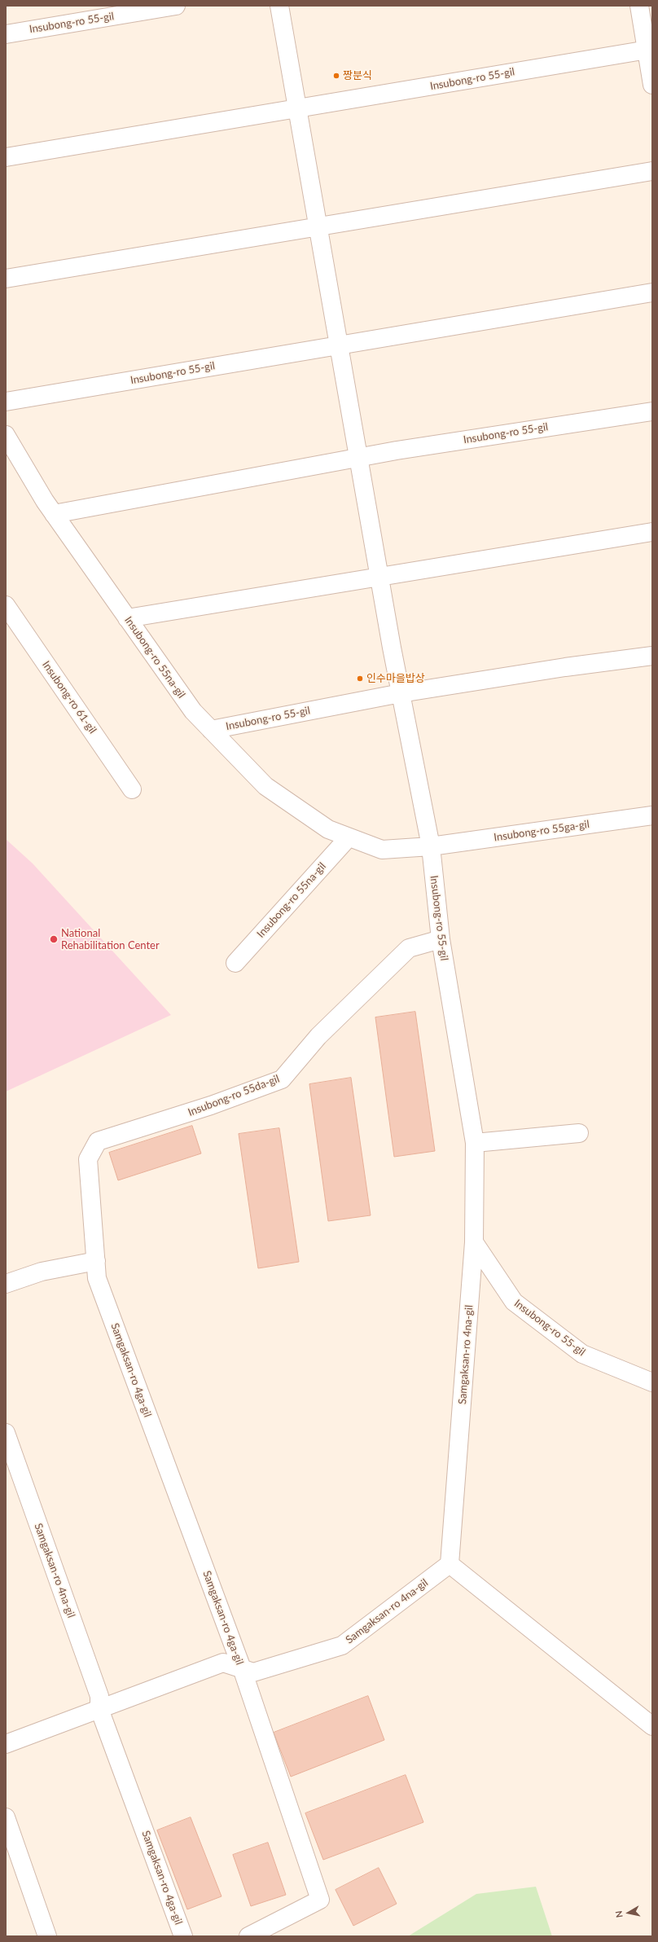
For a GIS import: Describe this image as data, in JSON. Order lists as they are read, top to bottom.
{
  "streets": {
    "street": [
      "Insubong-ro 55-gil",
      "Insubong-ro 55na-gil",
      "Insubong-ro 61-gil",
      "Insubong-ro 55ga-gil",
      "Insubong-ro 55da-gil",
      "Samgaksan-ro 4na-gil",
      "Samgaksan-ro 4ga-gil"
    ]
  },
  "crossings": [
    ["Insubong-ro 55-gil", "Insubong-ro 55na-gil"],
    ["Insubong-ro 55-gil", "Insubong-ro 55ga-gil"],
    ["Insubong-ro 55-gil", "Insubong-ro 55da-gil"],
    ["Insubong-ro 55-gil", "Samgaksan-ro 4na-gil"],
    ["Insubong-ro 55na-gil", "Insubong-ro 55ga-gil"],
    ["Insubong-ro 55da-gil", "Samgaksan-ro 4ga-gil"],
    ["Samgaksan-ro 4na-gil", "Samgaksan-ro 4ga-gil"]
  ],
  "places": ["짱분식", "인수마을밥상", "National Rehabilitation Center"],
  "north": "left"
}
